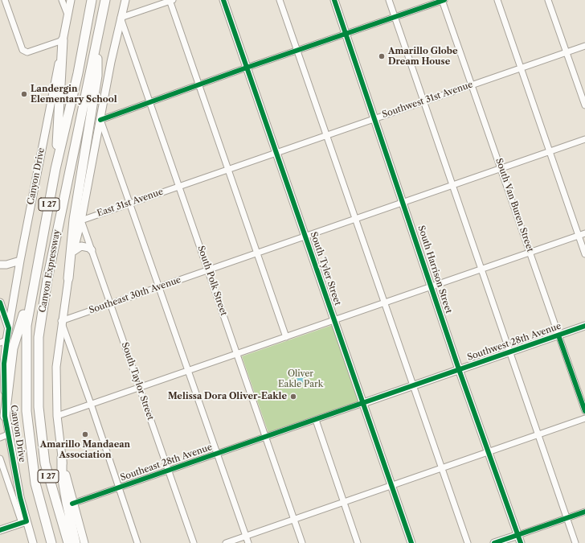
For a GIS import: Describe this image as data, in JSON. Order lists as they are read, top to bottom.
{
  "streets": {
    "highway": ["I 27", "Canyon Expressway"],
    "main road": [
      "Canyon Drive",
      "South Tyler Street",
      "South Harrison Street",
      "Southwest 28th Avenue"
    ],
    "street": [
      "Southwest 31st Avenue",
      "East 31st Avenue",
      "South Van Buren Street",
      "South Polk Street",
      "Southeast 30th Avenue",
      "South Taylor Street",
      "Southeast 28th Avenue"
    ]
  },
  "crossings": [
    ["Southwest 31st Avenue", "East 31st Avenue"],
    ["Southwest 31st Avenue", "South Van Buren Street"],
    ["Southwest 31st Avenue", "South Tyler Street"],
    ["Southwest 31st Avenue", "South Harrison Street"],
    ["Southwest 31st Avenue", "South Polk Street"],
    ["East 31st Avenue", "South Polk Street"],
    ["East 31st Avenue", "South Taylor Street"],
    ["South Van Buren Street", "Southeast 30th Avenue"],
    ["South Van Buren Street", "Southwest 28th Avenue"],
    ["South Tyler Street", "Southeast 30th Avenue"],
    ["South Tyler Street", "Southwest 28th Avenue"],
    ["South Harrison Street", "Southeast 30th Avenue"],
    ["South Harrison Street", "Southwest 28th Avenue"],
    ["South Polk Street", "Southeast 30th Avenue"],
    ["South Polk Street", "Southwest 28th Avenue"],
    ["South Polk Street", "Southeast 28th Avenue"],
    ["Southeast 30th Avenue", "South Taylor Street"],
    ["Southwest 28th Avenue", "Southeast 28th Avenue"],
    ["South Taylor Street", "Southeast 28th Avenue"]
  ],
  "parks": ["Oliver Eakle Park"],
  "places": [
    "Amarillo Globe Dream House",
    "Landergin Elementary School",
    "Melissa Dora Oliver-Eakle",
    "Amarillo Mandaean Association"
  ]
}
